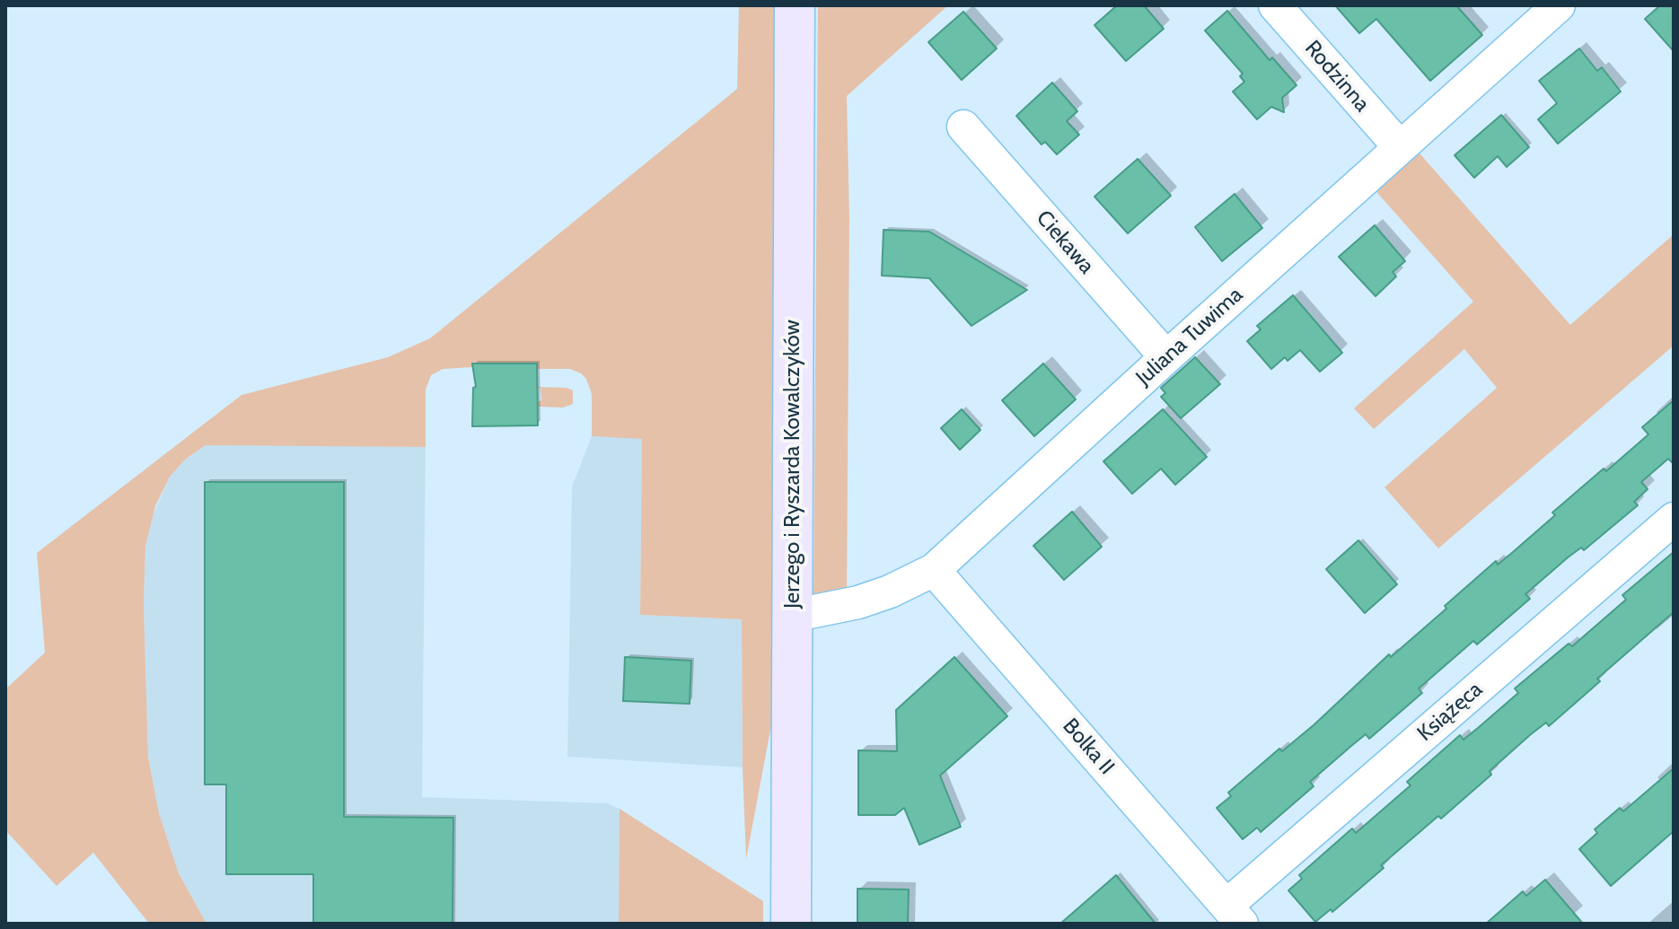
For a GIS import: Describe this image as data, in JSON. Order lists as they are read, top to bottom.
{
  "streets": {
    "main road": ["Jerzego i Ryszarda Kowalczyków"],
    "street": [
      "Rodzinna",
      "Ciekawa",
      "Juliana Tuwima",
      "Książęca",
      "Bolka II"
    ]
  },
  "crossings": [
    ["Rodzinna", "Juliana Tuwima"],
    ["Ciekawa", "Juliana Tuwima"],
    ["Juliana Tuwima", "Jerzego i Ryszarda Kowalczyków"],
    ["Juliana Tuwima", "Bolka II"],
    ["Książęca", "Bolka II"]
  ]
}
